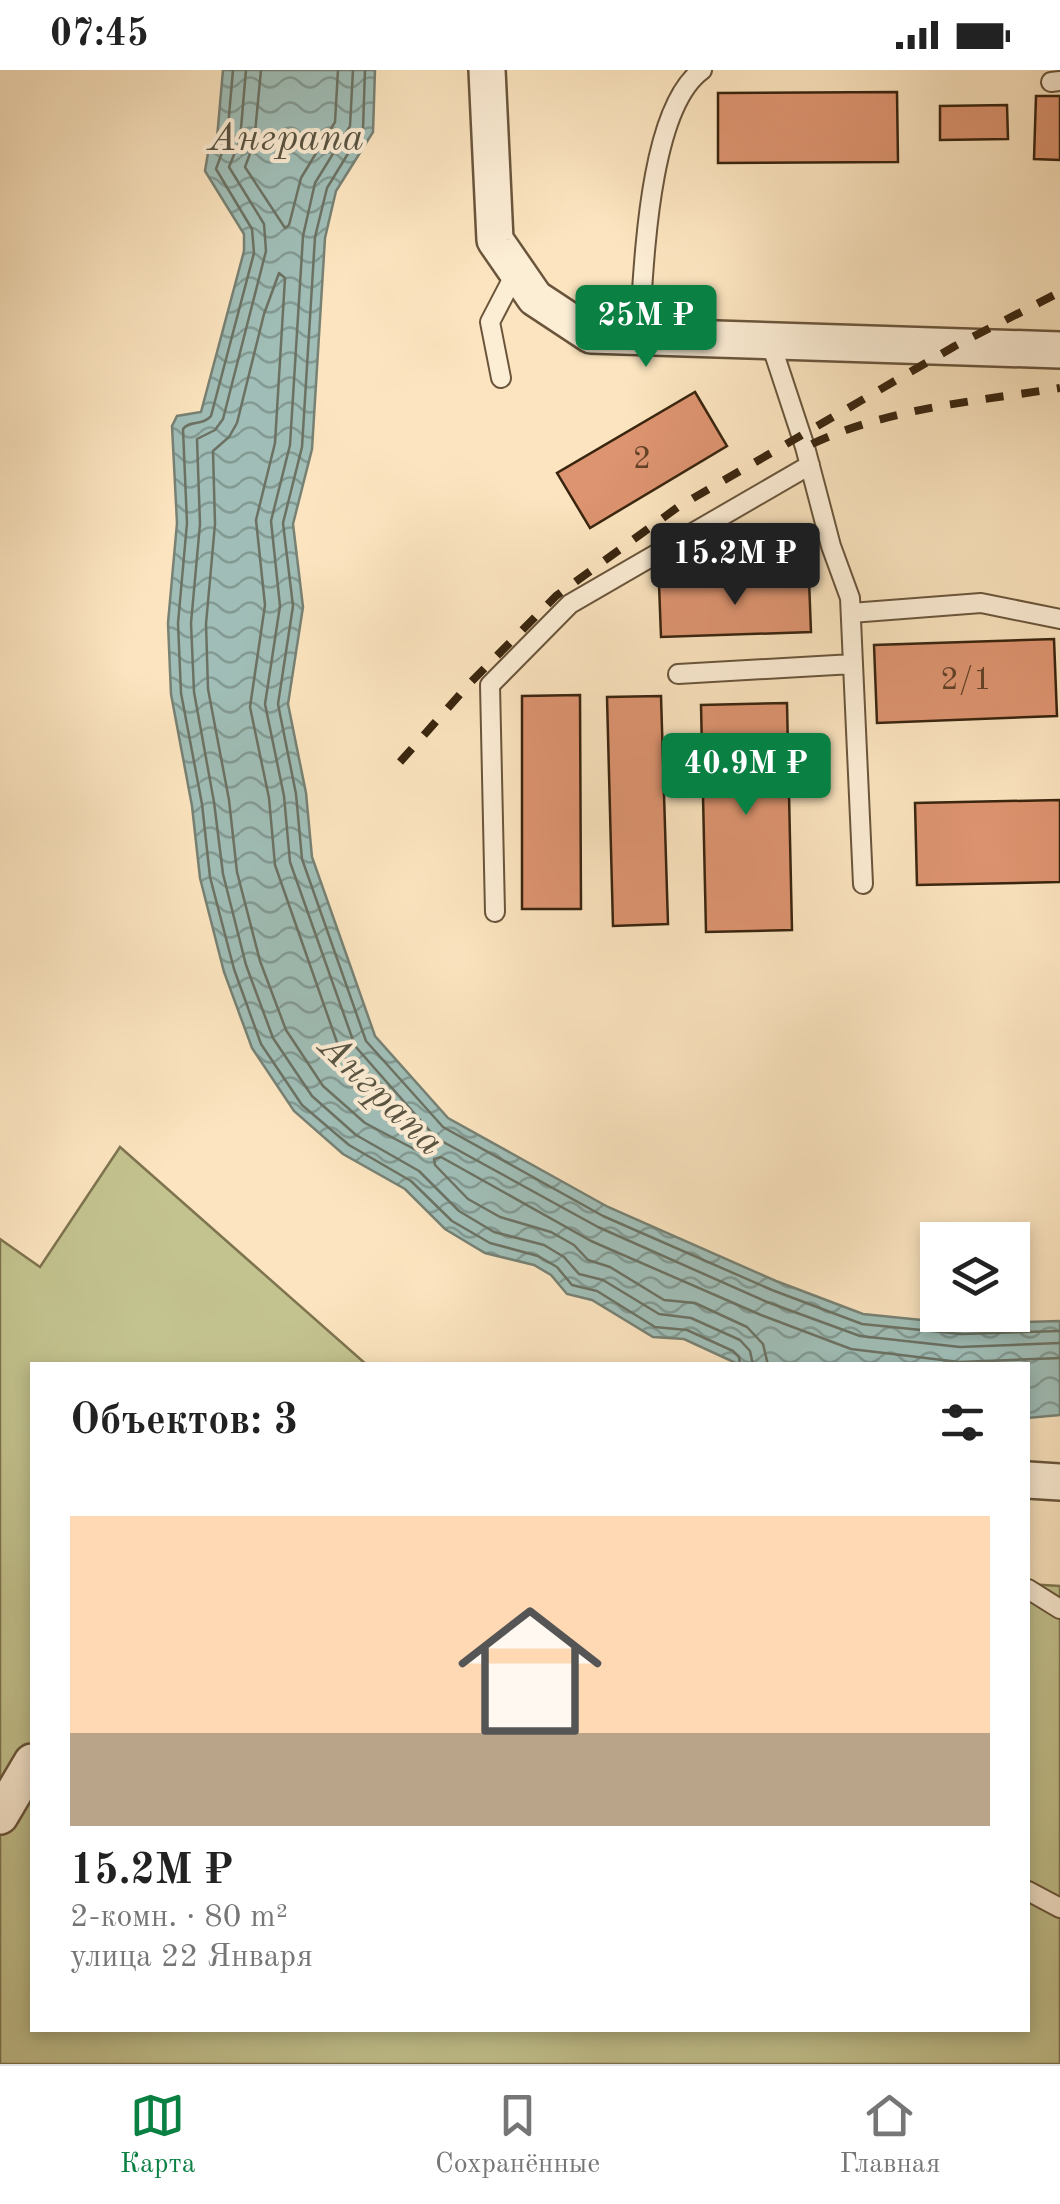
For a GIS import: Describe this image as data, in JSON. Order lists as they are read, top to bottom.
{
  "water": ["Анграпа"],
  "house_numbers": ["2", "2/1"],
  "page": {
    "status": "07:45",
    "price": ["25M ₽", "15.2M ₽", "40.9M ₽"],
    "heading": "Объектов: 3",
    "list": [
      {
        "name": "15.2M ₽",
        "note": "2-комн. · 80 m² · улица 22 Января"
      }
    ],
    "tabs": ["Карта", "Сохранённые", "Главная"]
  }
}
